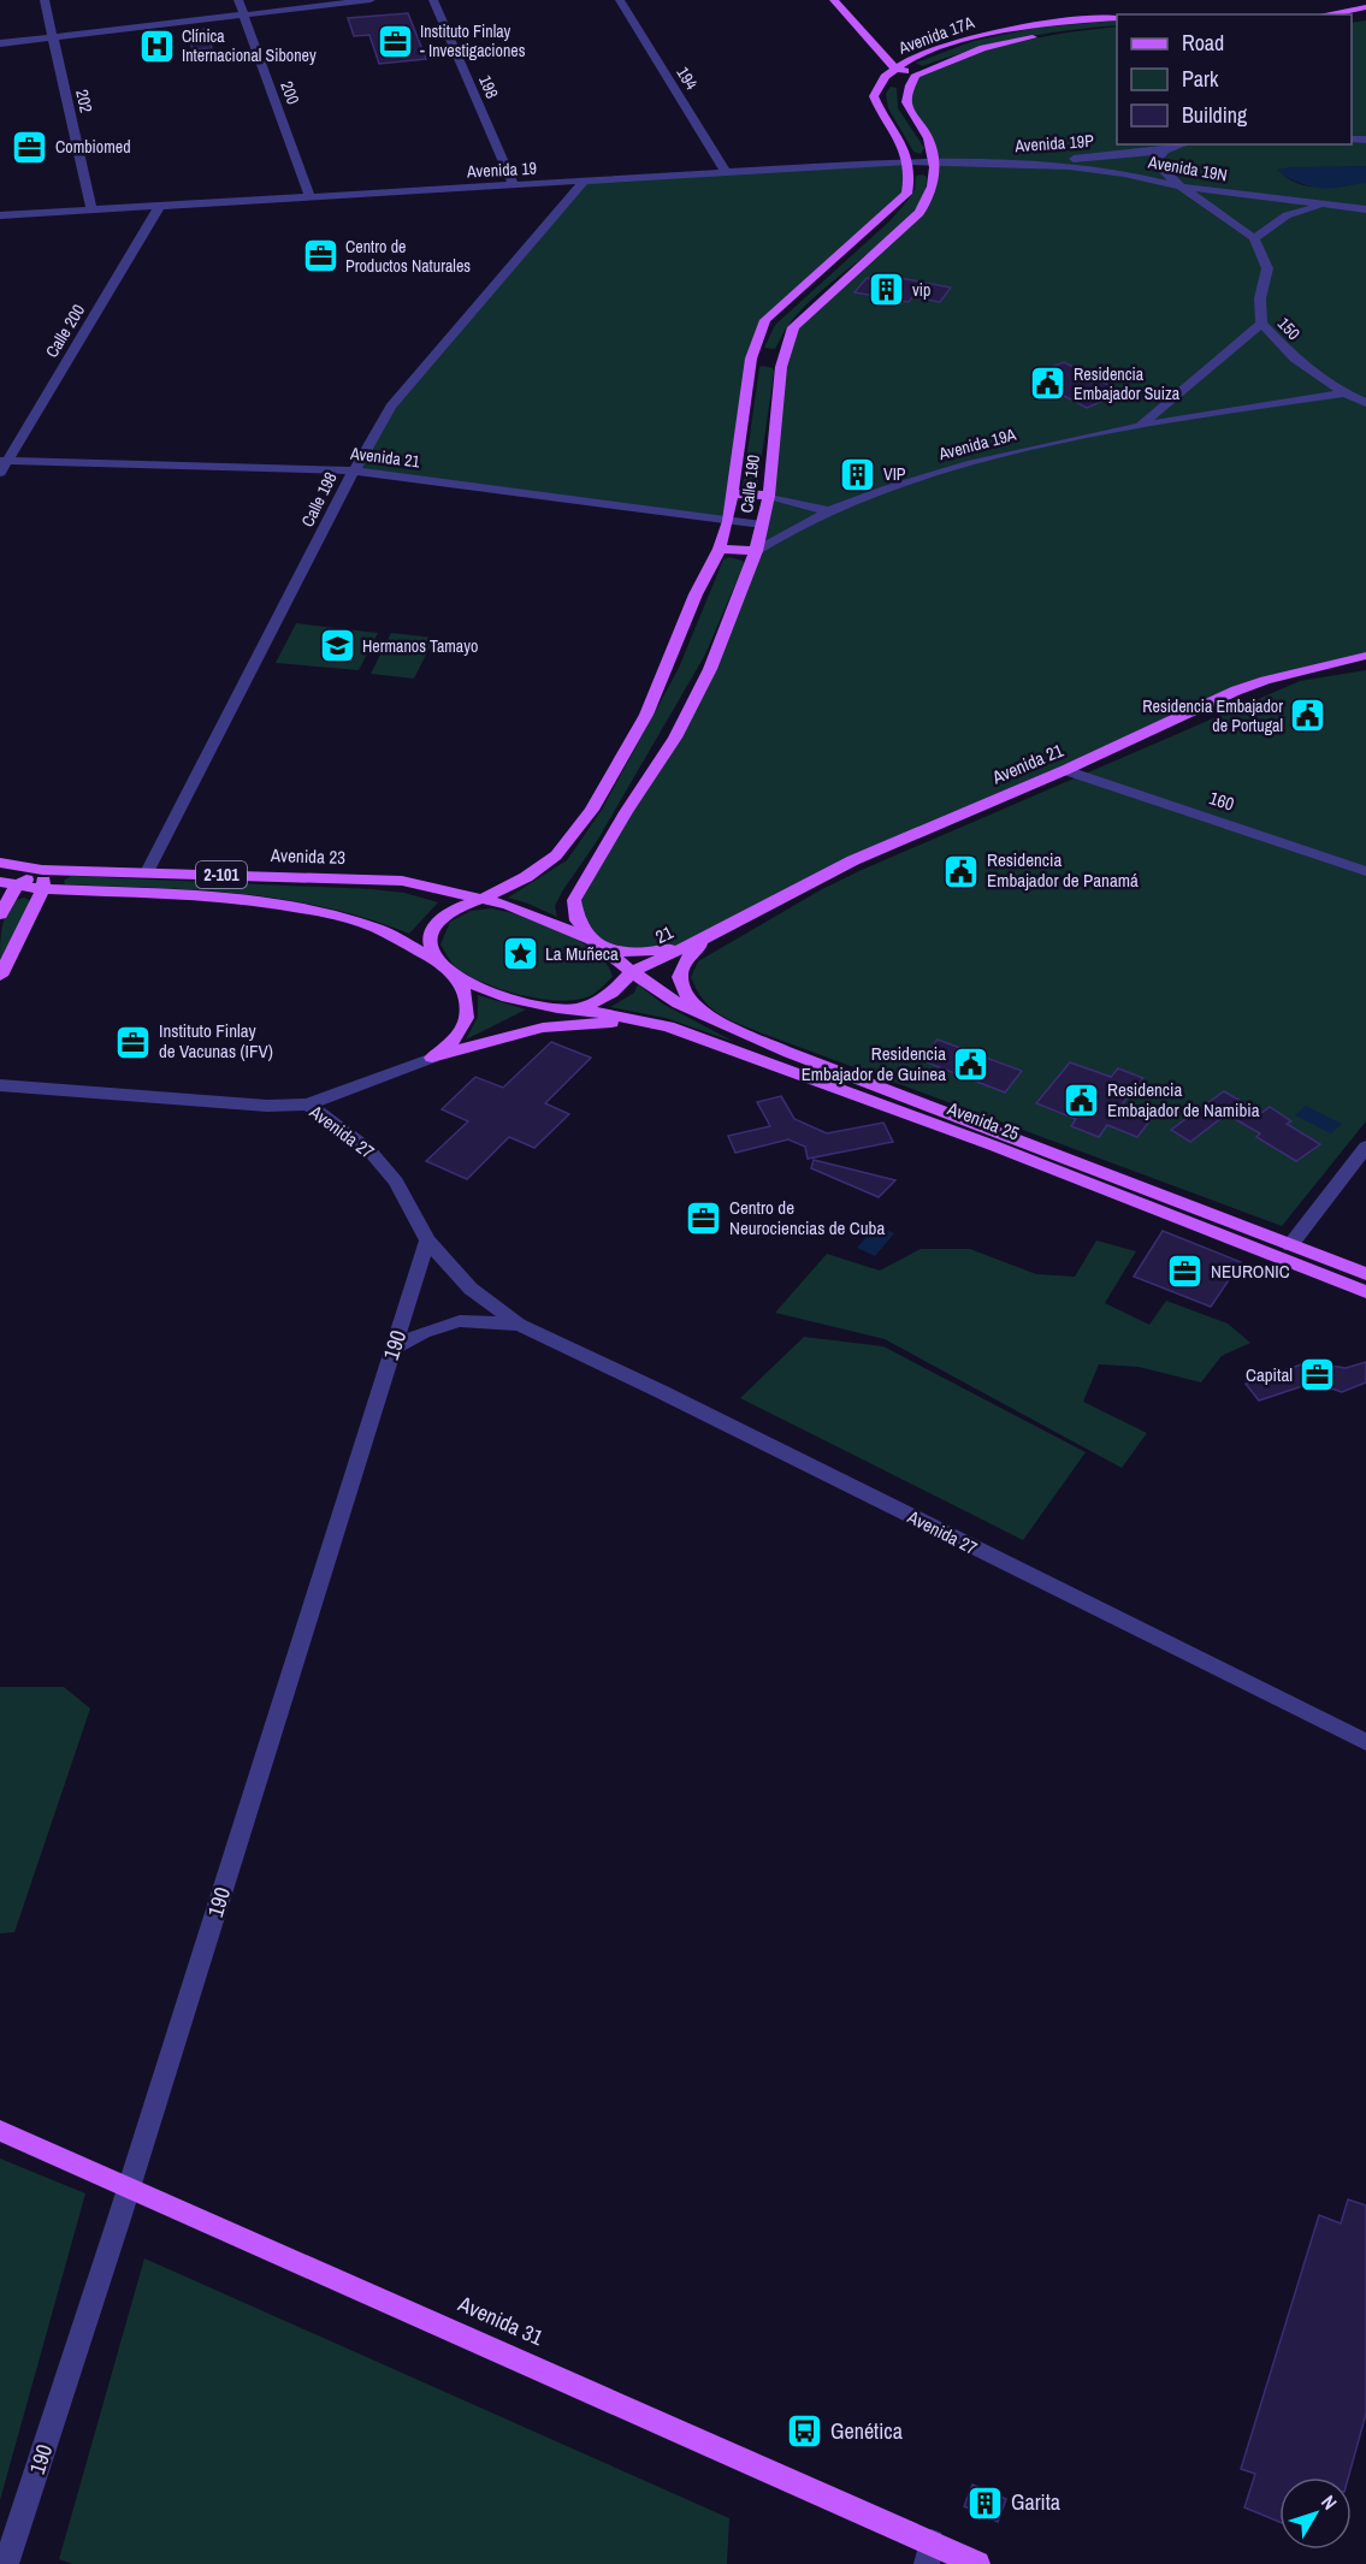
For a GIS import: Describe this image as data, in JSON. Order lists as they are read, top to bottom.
{
  "streets": {
    "main road": [
      "Avenida 17A",
      "Avenida 21",
      "Calle 190",
      "Avenida 23",
      "2-101",
      "21",
      "Avenida 25",
      "Avenida 31"
    ],
    "street": [
      "194",
      "198",
      "200",
      "202",
      "Avenida 19P",
      "Avenida 19N",
      "Avenida 19",
      "150",
      "Calle 200",
      "Avenida 19A",
      "Calle 198",
      "160",
      "Avenida 27",
      "190"
    ]
  },
  "crossings": [
    ["194", "Avenida 19"],
    ["198", "Avenida 19"],
    ["200", "Avenida 19"],
    ["202", "Avenida 19"],
    ["Avenida 19P", "Avenida 19N"],
    ["Avenida 19P", "Avenida 19"],
    ["Avenida 19N", "Avenida 19"],
    ["Avenida 19", "Calle 200"],
    ["Avenida 19", "Calle 190"],
    ["Avenida 19", "Calle 198"],
    ["150", "Avenida 19A"],
    ["Calle 200", "Avenida 21"],
    ["Avenida 19A", "Calle 190"],
    ["Avenida 21", "Calle 190"],
    ["Avenida 21", "Calle 198"],
    ["Avenida 21", "160"],
    ["Avenida 21", "21"],
    ["Calle 190", "Avenida 23"],
    ["Calle 190", "2-101"],
    ["Calle 190", "Avenida 25"],
    ["Calle 198", "Avenida 23"],
    ["Avenida 23", "Avenida 25"],
    ["21", "Avenida 25"],
    ["Avenida 27", "190"],
    ["190", "Avenida 31"]
  ],
  "places": {
    "office": [
      "Instituto Finlay - Investigaciones",
      "Combiomed",
      "Centro de Productos Naturales",
      "Instituto Finlay de Vacunas (IFV)",
      "Centro de Neurociencias de Cuba",
      "NEURONIC",
      "Capital"
    ],
    "hospital": ["Clínica Internacional Siboney"],
    "building": ["vip", "VIP", "Garita"],
    "public building": [
      "Residencia Embajador Suiza",
      "Residencia Embajador de Portugal",
      "Residencia Embajador de Panamá",
      "Residencia Embajador de Guinea",
      "Residencia Embajador de Namibia"
    ],
    "school or university": ["Hermanos Tamayo"],
    "place": ["La Muñeca"],
    "bus stop": ["Genética"]
  },
  "legend": ["Road", "Park", "Building"],
  "north": "top right"
}
